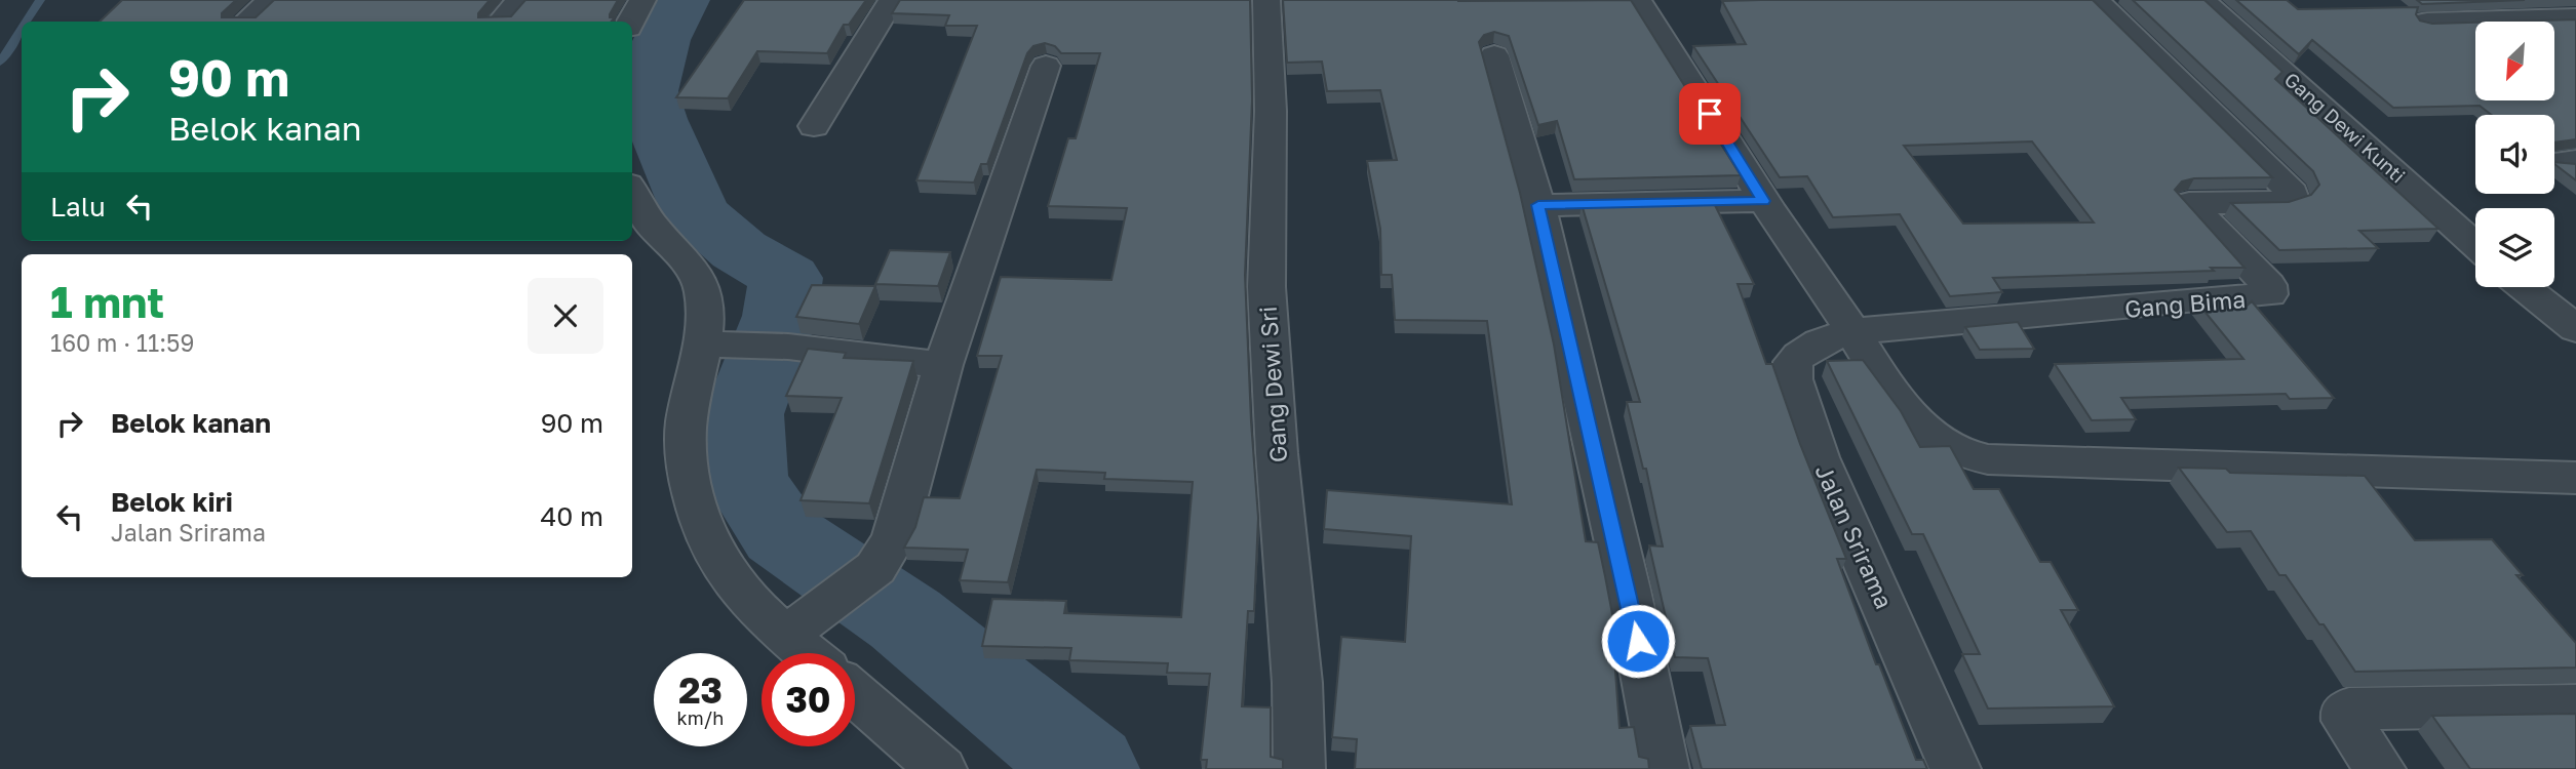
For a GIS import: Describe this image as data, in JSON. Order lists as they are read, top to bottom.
{
  "streets": {
    "street": [
      "Gang Dewi Kunti",
      "Gang Bima",
      "Gang Dewi Sri",
      "Jalan Srirama"
    ]
  },
  "crossings": [
    ["Gang Bima", "Jalan Srirama"]
  ],
  "north": "bottom left",
  "page": {
    "turn": ["90 m", "Belok kanan"],
    "then": "Lalu",
    "heading": ["1 mnt", "160 m · 11:59"],
    "list": [
      {
        "name": "Belok kanan",
        "value": "90 m"
      },
      {
        "name": "Belok kiri",
        "note": "Jalan Srirama",
        "value": "40 m"
      }
    ],
    "speed": "23 km/h",
    "limit": "30"
  }
}
